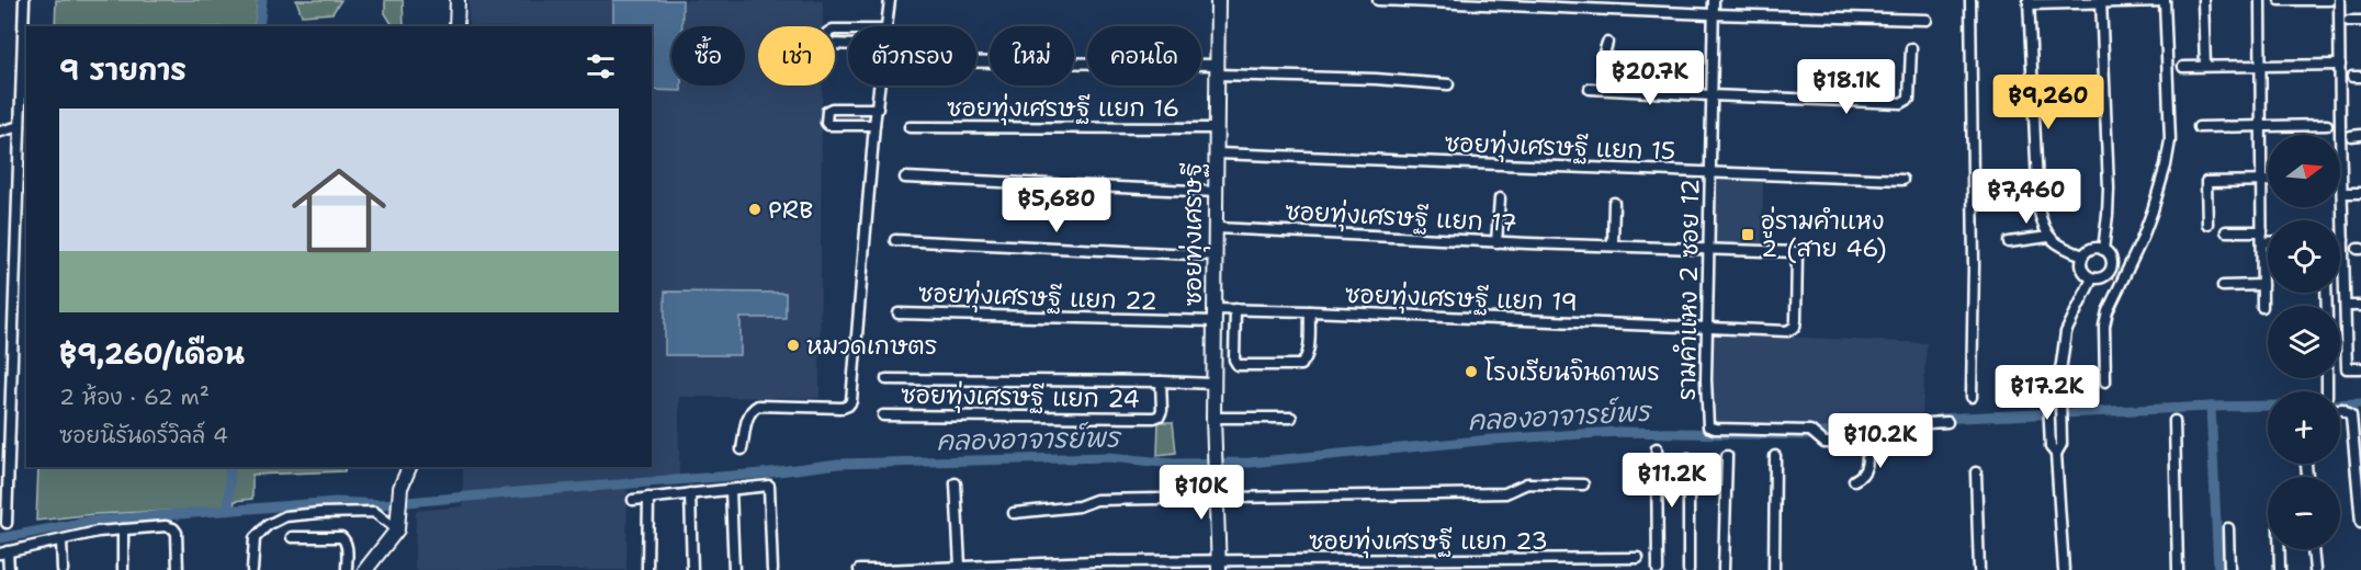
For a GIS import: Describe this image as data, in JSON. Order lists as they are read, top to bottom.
{
  "streets": {
    "main road": ["ซอยทุ่งเศรษฐี"],
    "street": [
      "ซอยทุ่งเศรษฐี แยก 16",
      "ซอยทุ่งเศรษฐี แยก 15",
      "ซอยทุ่งเศรษฐี แยก 17",
      "รามคำแหง 2 ซอย 12",
      "ซอยทุ่งเศรษฐี แยก 22",
      "ซอยทุ่งเศรษฐี แยก 19",
      "ซอยทุ่งเศรษฐี แยก 24",
      "ซอยทุ่งเศรษฐี แยก 23"
    ]
  },
  "crossings": [
    ["ซอยทุ่งเศรษฐี แยก 16", "ซอยทุ่งเศรษฐี"],
    ["ซอยทุ่งเศรษฐี แยก 15", "ซอยทุ่งเศรษฐี"],
    ["ซอยทุ่งเศรษฐี แยก 15", "รามคำแหง 2 ซอย 12"],
    ["ซอยทุ่งเศรษฐี แยก 17", "ซอยทุ่งเศรษฐี"],
    ["ซอยทุ่งเศรษฐี แยก 17", "รามคำแหง 2 ซอย 12"],
    ["ซอยทุ่งเศรษฐี แยก 17", "ซอยทุ่งเศรษฐี แยก 19"],
    ["ซอยทุ่งเศรษฐี", "ซอยทุ่งเศรษฐี แยก 22"],
    ["ซอยทุ่งเศรษฐี", "ซอยทุ่งเศรษฐี แยก 19"],
    ["ซอยทุ่งเศรษฐี", "ซอยทุ่งเศรษฐี แยก 24"],
    ["ซอยทุ่งเศรษฐี", "ซอยทุ่งเศรษฐี แยก 23"],
    ["รามคำแหง 2 ซอย 12", "ซอยทุ่งเศรษฐี แยก 19"],
    ["ซอยทุ่งเศรษฐี แยก 22", "ซอยทุ่งเศรษฐี แยก 19"]
  ],
  "water": ["คลองอาจารย์พร"],
  "places": {
    "other": ["PRB", "หมวดเกษตร", "โรงเรียนจินดาพร"],
    "transit": ["อู่รามคำแหง 2 (สาย 46)"]
  },
  "north": "right",
  "page": {
    "chip": [
      "ซื้อ",
      "เช่า",
      "ตัวกรอง",
      "ใหม่",
      "คอนโด"
    ],
    "heading": "9 รายการ",
    "price": [
      "฿20.7K",
      "฿18.1K",
      "฿9,260",
      "฿7,460",
      "฿5,680",
      "฿17.2K",
      "฿10.2K",
      "฿11.2K",
      "฿10K"
    ],
    "list": [
      {
        "name": "฿9,260/เดือน",
        "note": "2 ห้อง · 62 m² · ซอยนิรันดร์วิลล์ 4"
      }
    ],
    "map_buttons": ["+", "−"]
  }
}
